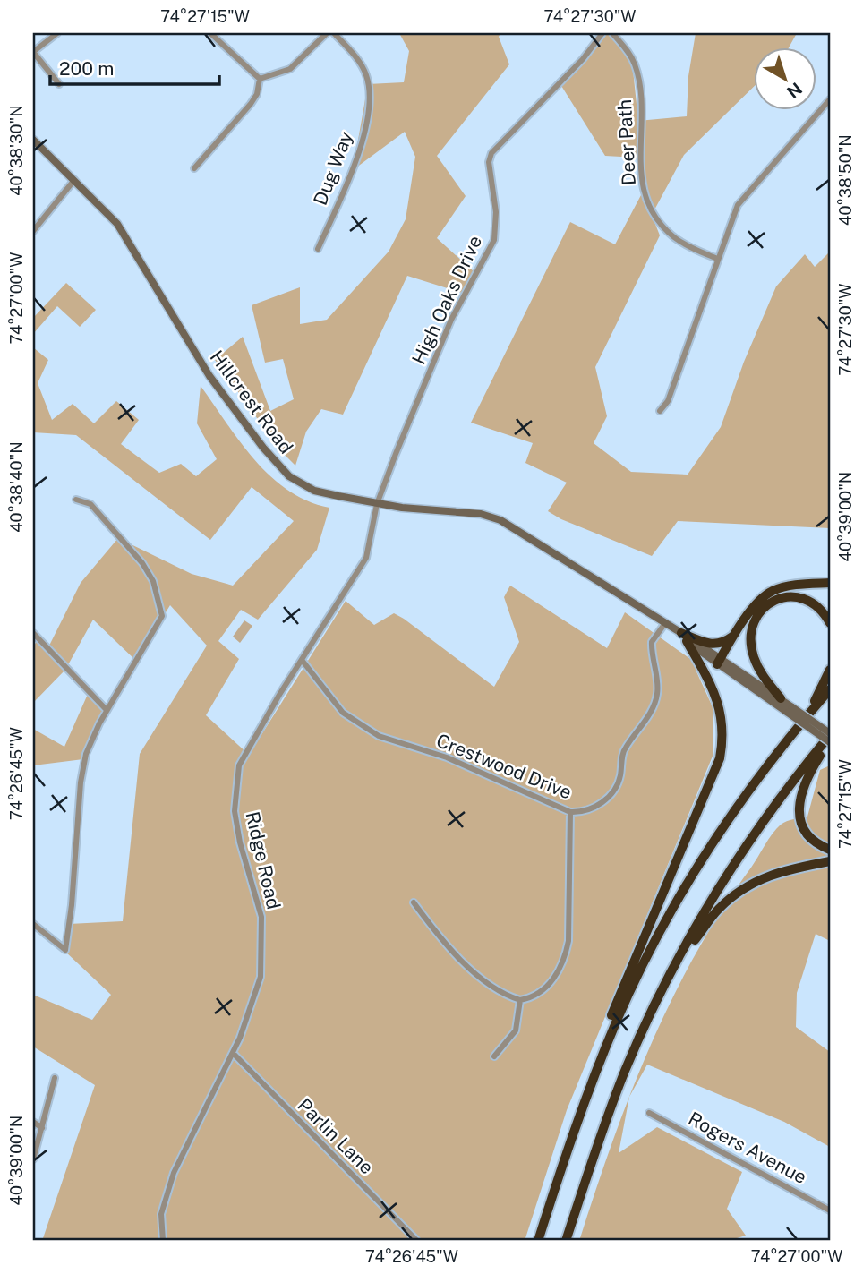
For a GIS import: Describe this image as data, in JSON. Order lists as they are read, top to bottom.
{
  "streets": {
    "main road": ["Hillcrest Road"],
    "street": [
      "Deer Path",
      "Dug Way",
      "High Oaks Drive",
      "Crestwood Drive",
      "Ridge Road",
      "Parlin Lane",
      "Rogers Avenue"
    ]
  },
  "crossings": [
    ["High Oaks Drive", "Hillcrest Road"],
    ["High Oaks Drive", "Ridge Road"],
    ["Hillcrest Road", "Crestwood Drive"],
    ["Hillcrest Road", "Ridge Road"],
    ["Crestwood Drive", "Ridge Road"],
    ["Ridge Road", "Parlin Lane"]
  ],
  "scale_bar": "200 m",
  "north": "bottom right",
  "coordinates": [
    "74°27'15\"W",
    "74°27'30\"W",
    "40°38'30\"N",
    "40°38'50\"N",
    "74°27'00\"W",
    "40°38'40\"N",
    "40°39'00\"N",
    "74°26'45\"W"
  ]
}
